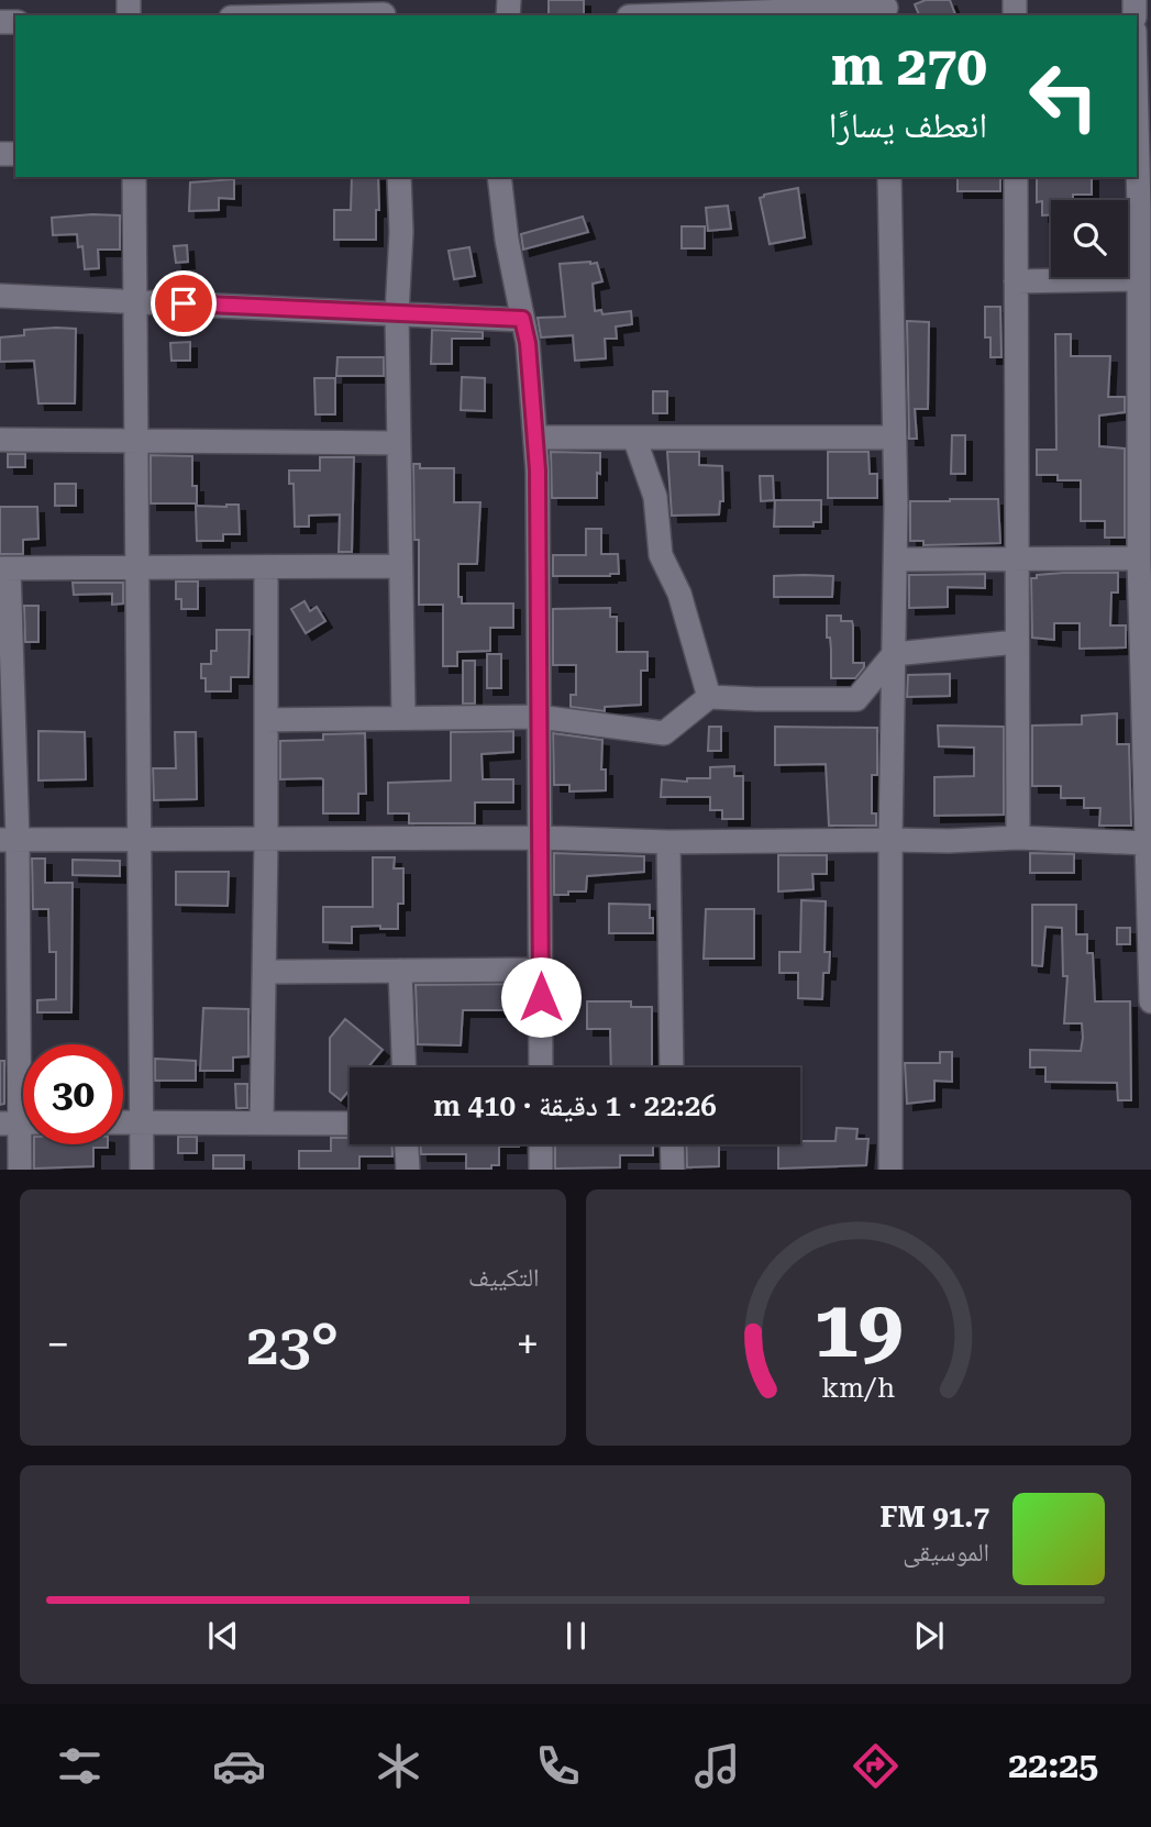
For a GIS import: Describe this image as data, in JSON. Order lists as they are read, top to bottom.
{
  "page": {
    "turn": ["270 m", "انعطف يسارًا"],
    "limit": "30",
    "trip": "22:26 · 1 دقيقة · 410 m",
    "tile": "التكييف",
    "heat": ["−", "23°", "+"],
    "song": ["91.7 FM", "الموسيقى"],
    "tabs": "22:25",
    "gauge": ["19", "km/h"]
  }
}
